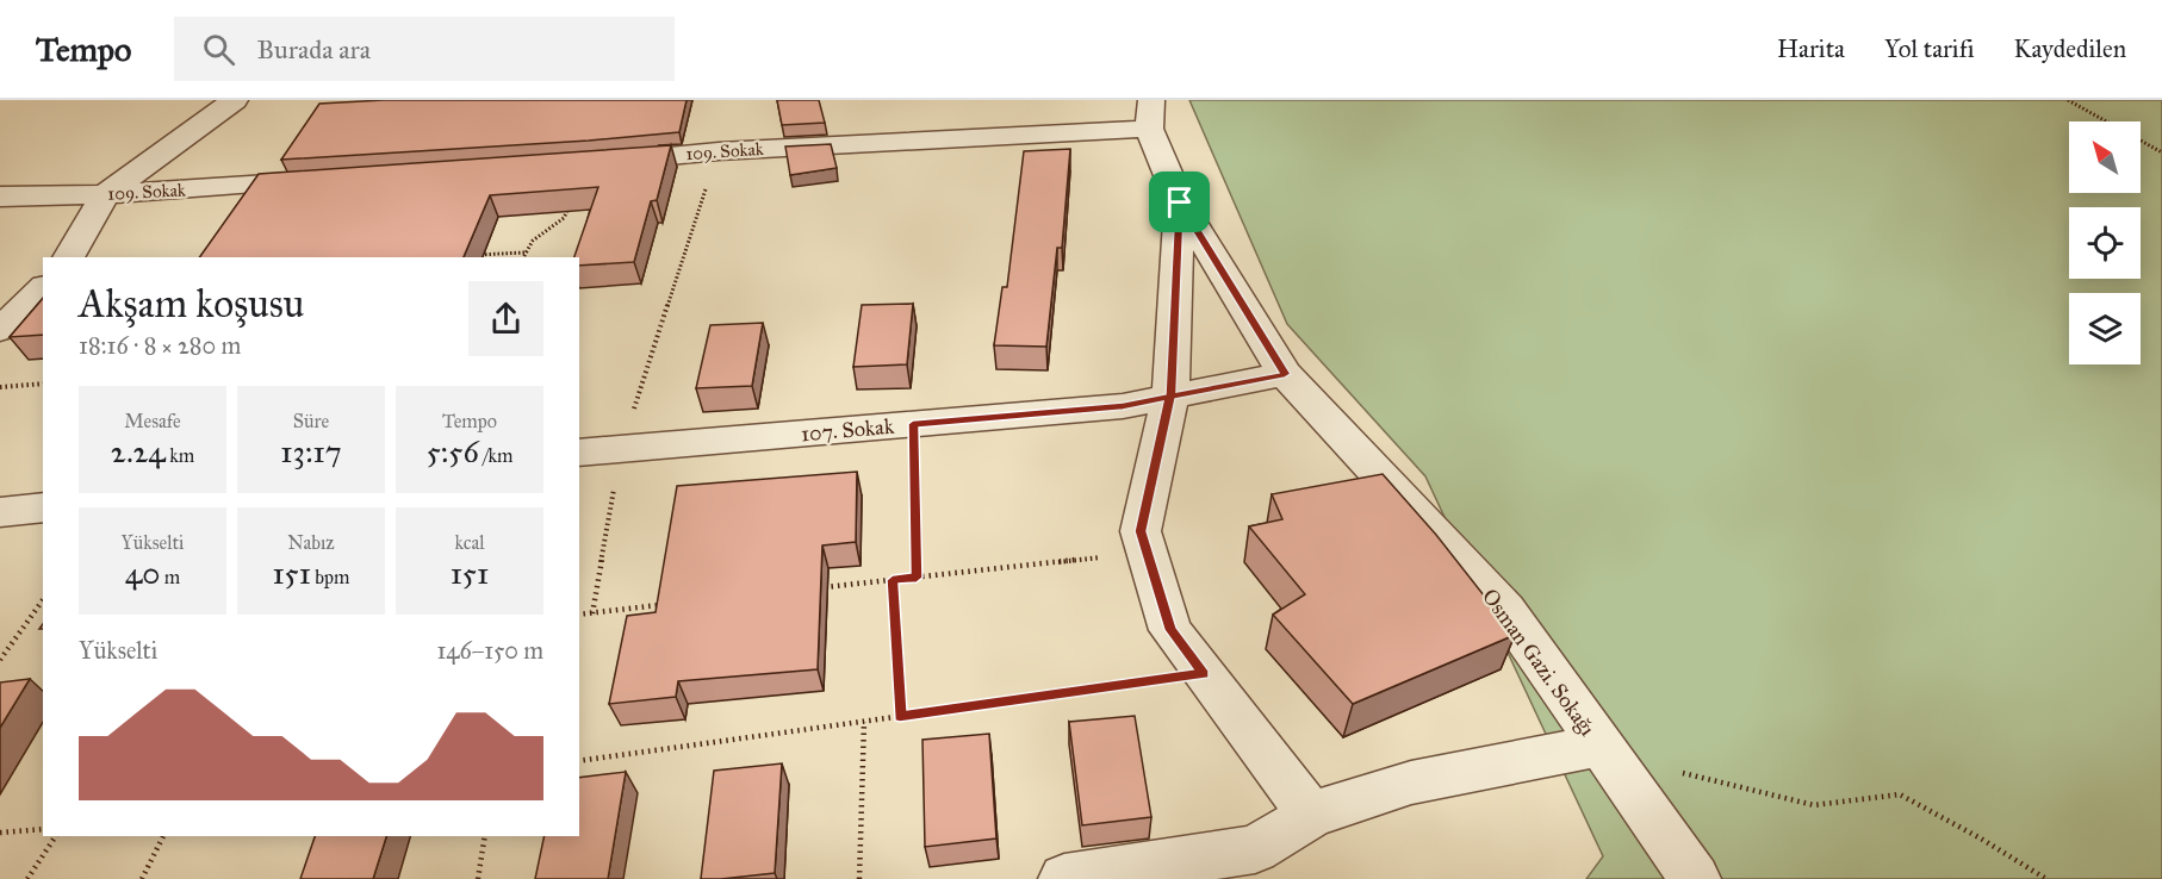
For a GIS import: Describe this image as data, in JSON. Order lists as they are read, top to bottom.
{
  "streets": {
    "street": ["109. Sokak", "107. Sokak", "Osman Gazi. Sokağı"]
  },
  "crossings": [
    ["109. Sokak", "Osman Gazi. Sokağı"],
    ["107. Sokak", "Osman Gazi. Sokağı"]
  ],
  "north": "top left",
  "page": {
    "header": "Tempo",
    "search": "Burada ara",
    "nav": ["Harita", "Yol tarifi", "Kaydedilen"],
    "heading": ["Akşam koşusu", "18:16 · 8 × 280 m"],
    "stats": [
      ["Mesafe", "2.24 km"],
      ["Süre", "13:17"],
      ["Tempo", "5:56 /km"],
      ["Yükselti", "40 m"],
      ["Nabız", "151 bpm"],
      ["kcal", "151"]
    ],
    "chart": ["Yükselti", "146–150 m"]
  }
}
